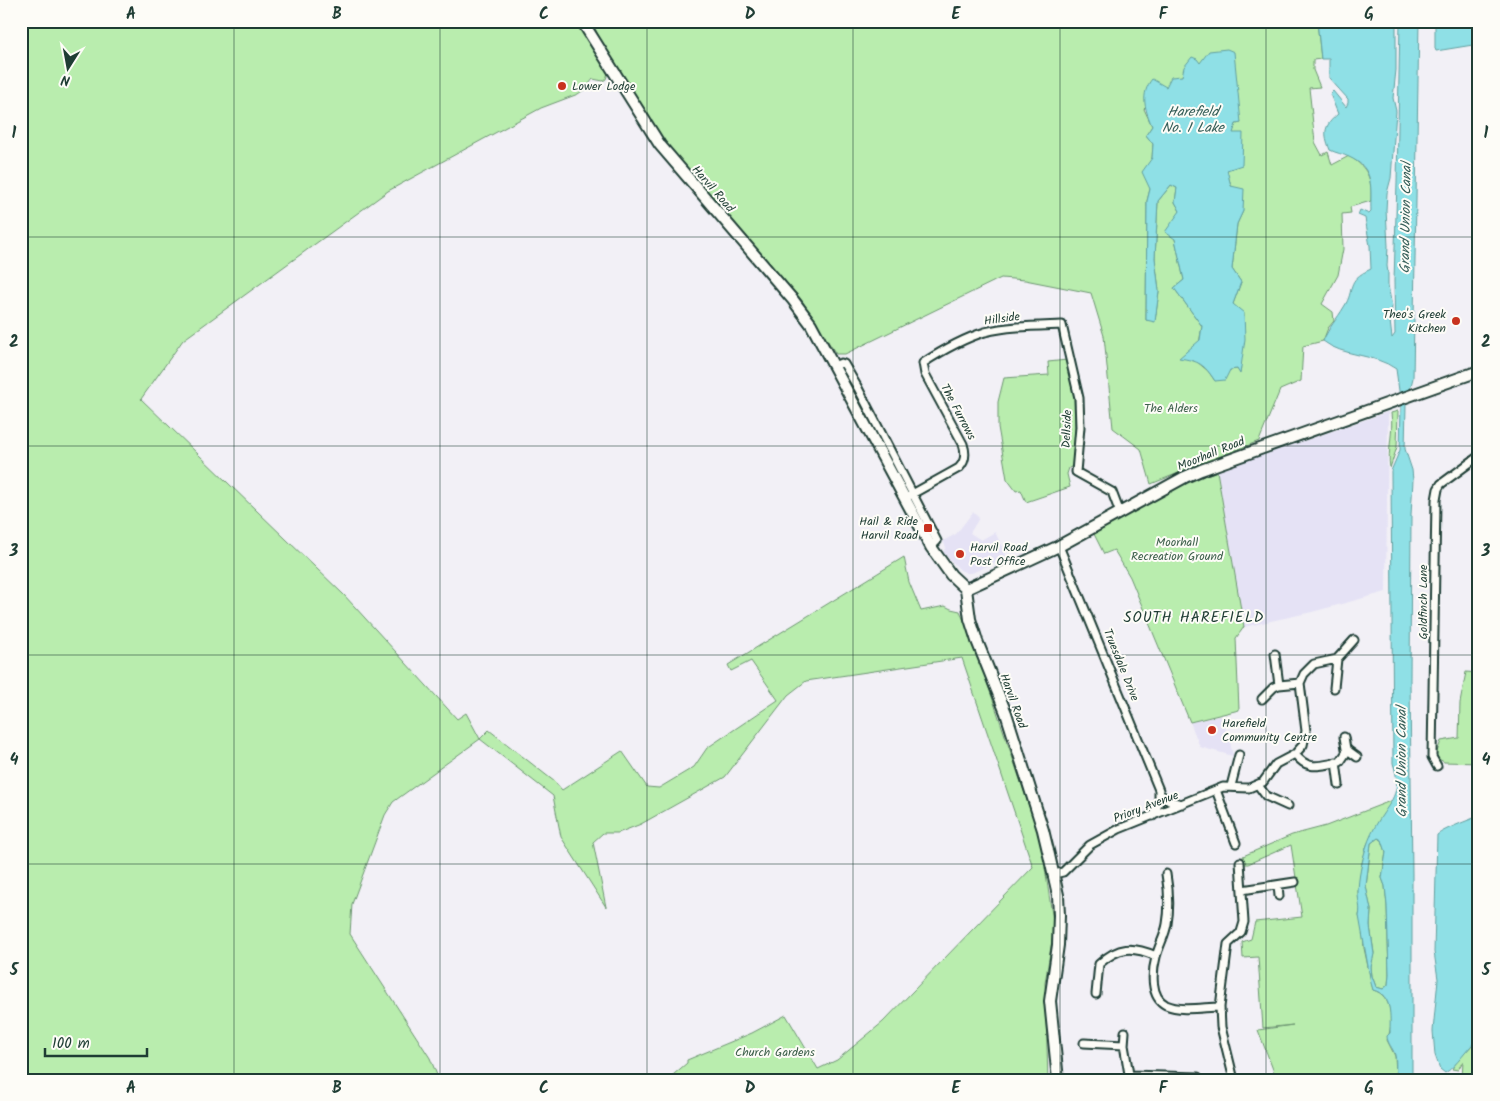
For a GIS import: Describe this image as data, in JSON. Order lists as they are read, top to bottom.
{
  "streets": {
    "street": [
      "Harvil Road",
      "Hillside",
      "The Furrows",
      "Dellside",
      "Moorhall Road",
      "Goldfinch Lane",
      "Truesdale Drive",
      "Priory Avenue"
    ]
  },
  "crossings": [
    ["Harvil Road", "The Furrows"],
    ["Harvil Road", "Moorhall Road"],
    ["Harvil Road", "Priory Avenue"],
    ["Hillside", "The Furrows"],
    ["Hillside", "Dellside"],
    ["Dellside", "Moorhall Road"],
    ["Moorhall Road", "Truesdale Drive"]
  ],
  "districts": ["SOUTH HAREFIELD"],
  "water": ["Harefield No. 1 Lake", "Grand Union Canal"],
  "parks": ["The Alders", "Moorhall Recreation Ground", "Church Gardens"],
  "places": {
    "other": [
      "Lower Lodge",
      "Theo's Greek Kitchen",
      "Harvil Road Post Office",
      "Harefield Community Centre"
    ],
    "transit": ["Hail & Ride Harvil Road"]
  },
  "scale_bar": "100 m",
  "north": "bottom",
  "grid": {
    "columns": [
      "A",
      "B",
      "C",
      "D",
      "E",
      "F",
      "G"
    ],
    "rows": [
      "1",
      "2",
      "3",
      "4",
      "5"
    ]
  }
}
